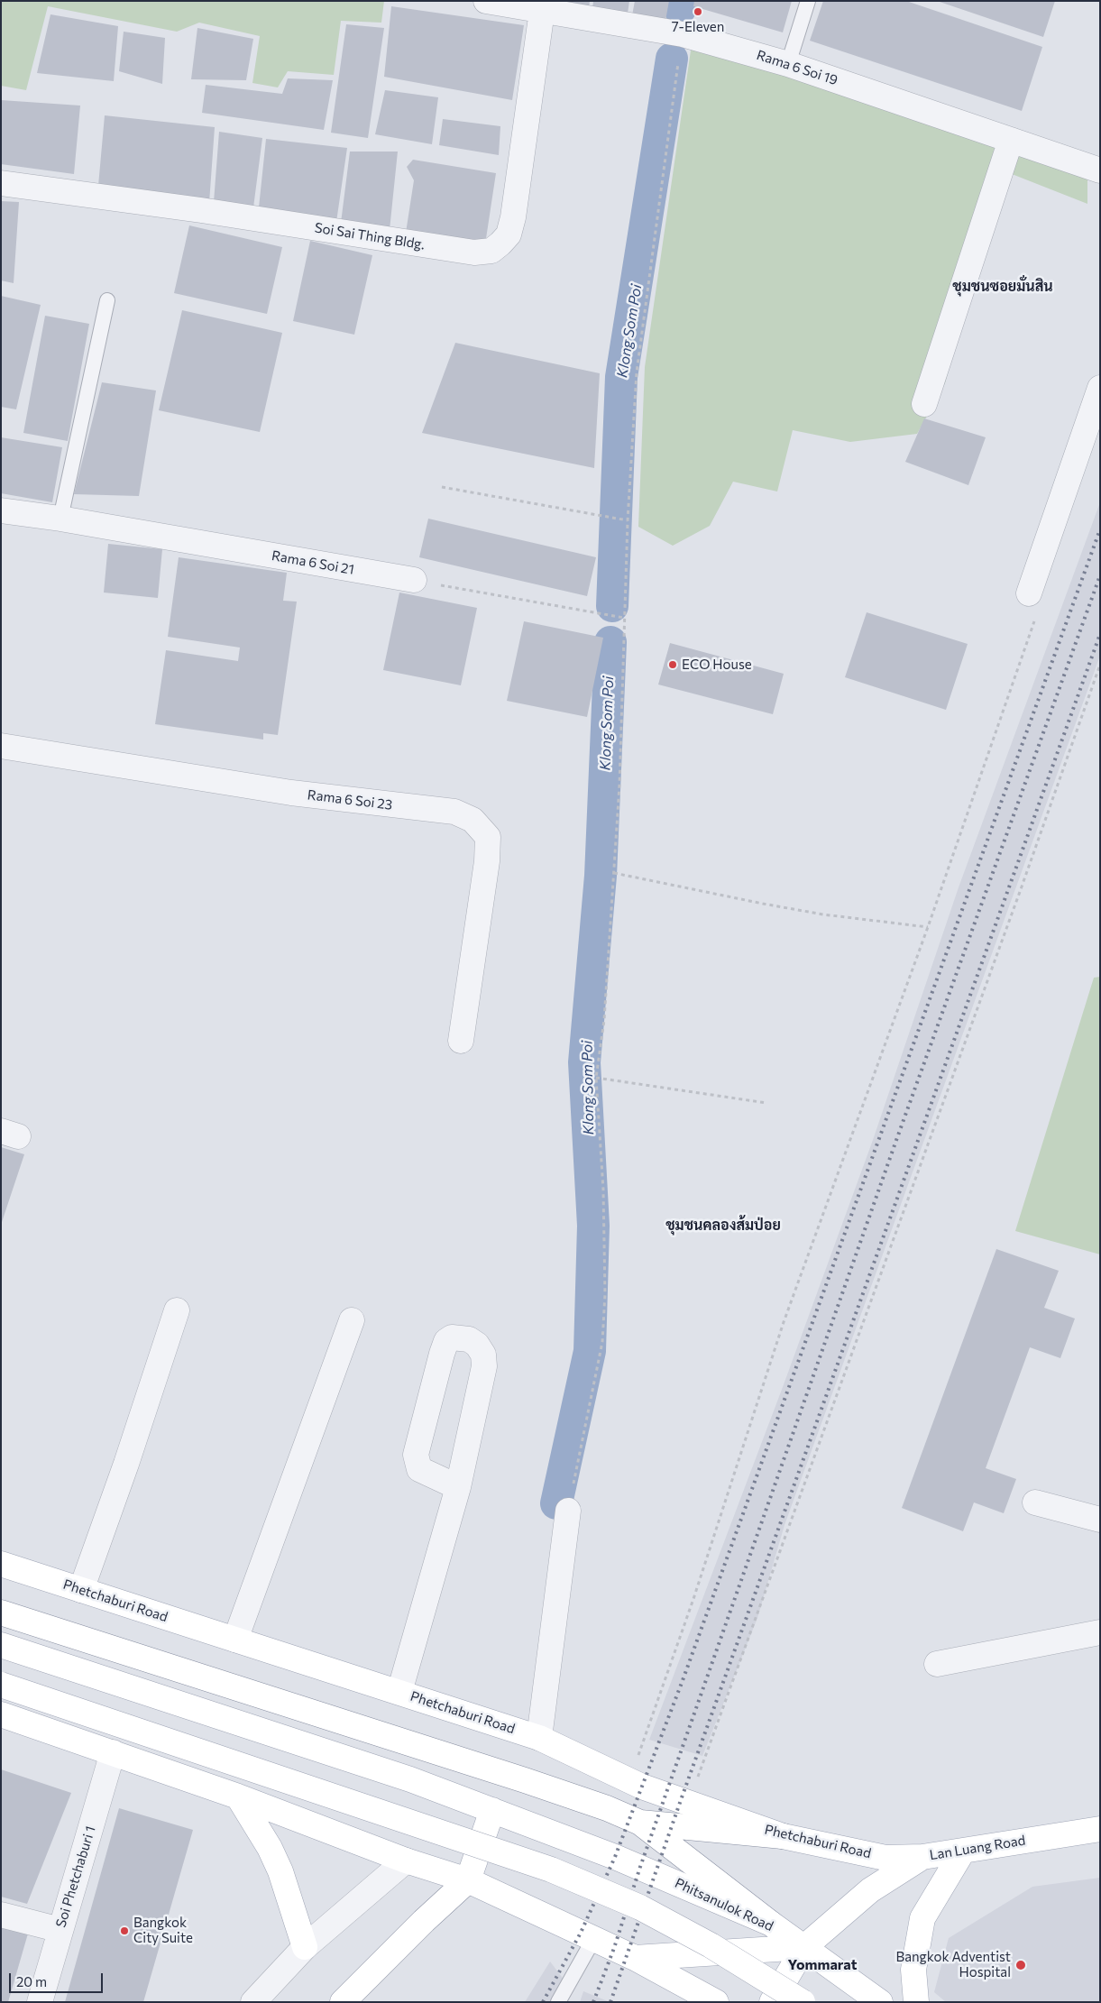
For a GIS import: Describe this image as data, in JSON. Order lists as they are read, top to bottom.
{
  "streets": {
    "main road": ["Phetchaburi Road", "Lan Luang Road", "Phitsanulok Road"],
    "street": [
      "Rama 6 Soi 19",
      "Soi Sai Thing Bldg.",
      "Rama 6 Soi 21",
      "Rama 6 Soi 23",
      "Soi Phetchaburi 1"
    ]
  },
  "crossings": [
    ["Rama 6 Soi 19", "Soi Sai Thing Bldg."],
    ["Phetchaburi Road", "Lan Luang Road"],
    ["Lan Luang Road", "Phitsanulok Road"]
  ],
  "districts": ["ชุมชนซอยมั่นสิน", "ชุมชนคลองส้มป่อย", "Yommarat"],
  "water": ["Klong Som Poi"],
  "places": [
    "7-Eleven",
    "ECO House",
    "Bangkok City Suite",
    "Bangkok Adventist Hospital"
  ],
  "scale_bar": "20 m"
}
